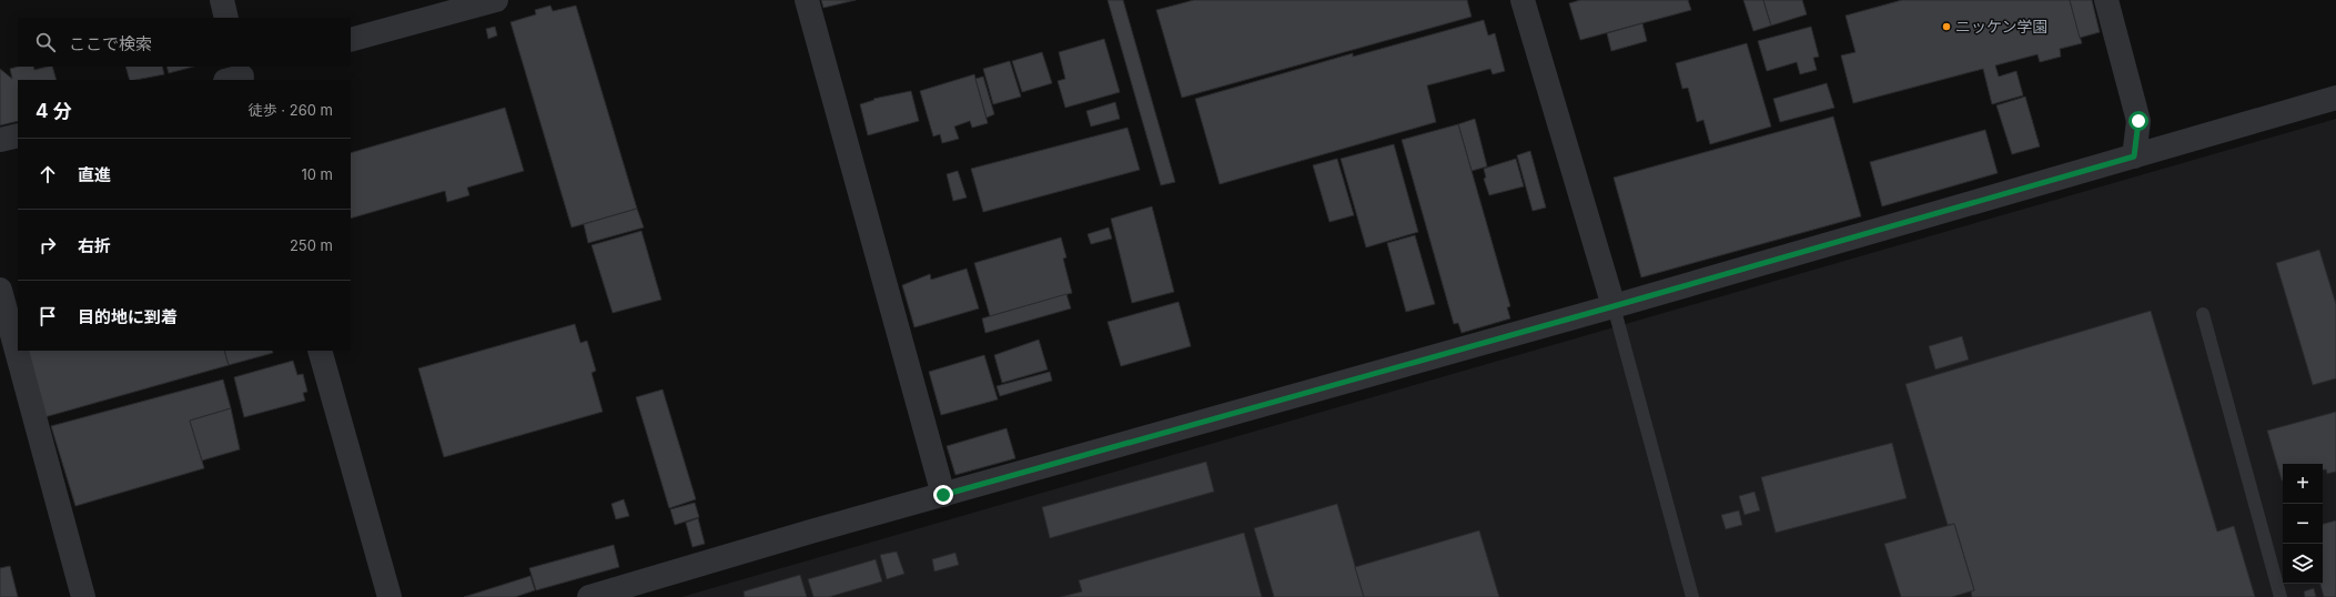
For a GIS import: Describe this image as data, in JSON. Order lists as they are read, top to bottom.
{
  "places": ["ニッケン学園"],
  "page": {
    "search": "ここで検索",
    "heading": ["4 分", "徒歩 · 260 m"],
    "list": [
      ["直進", "10 m"],
      ["右折", "250 m"],
      "目的地に到着"
    ],
    "map_buttons": ["+", "−"]
  }
}
